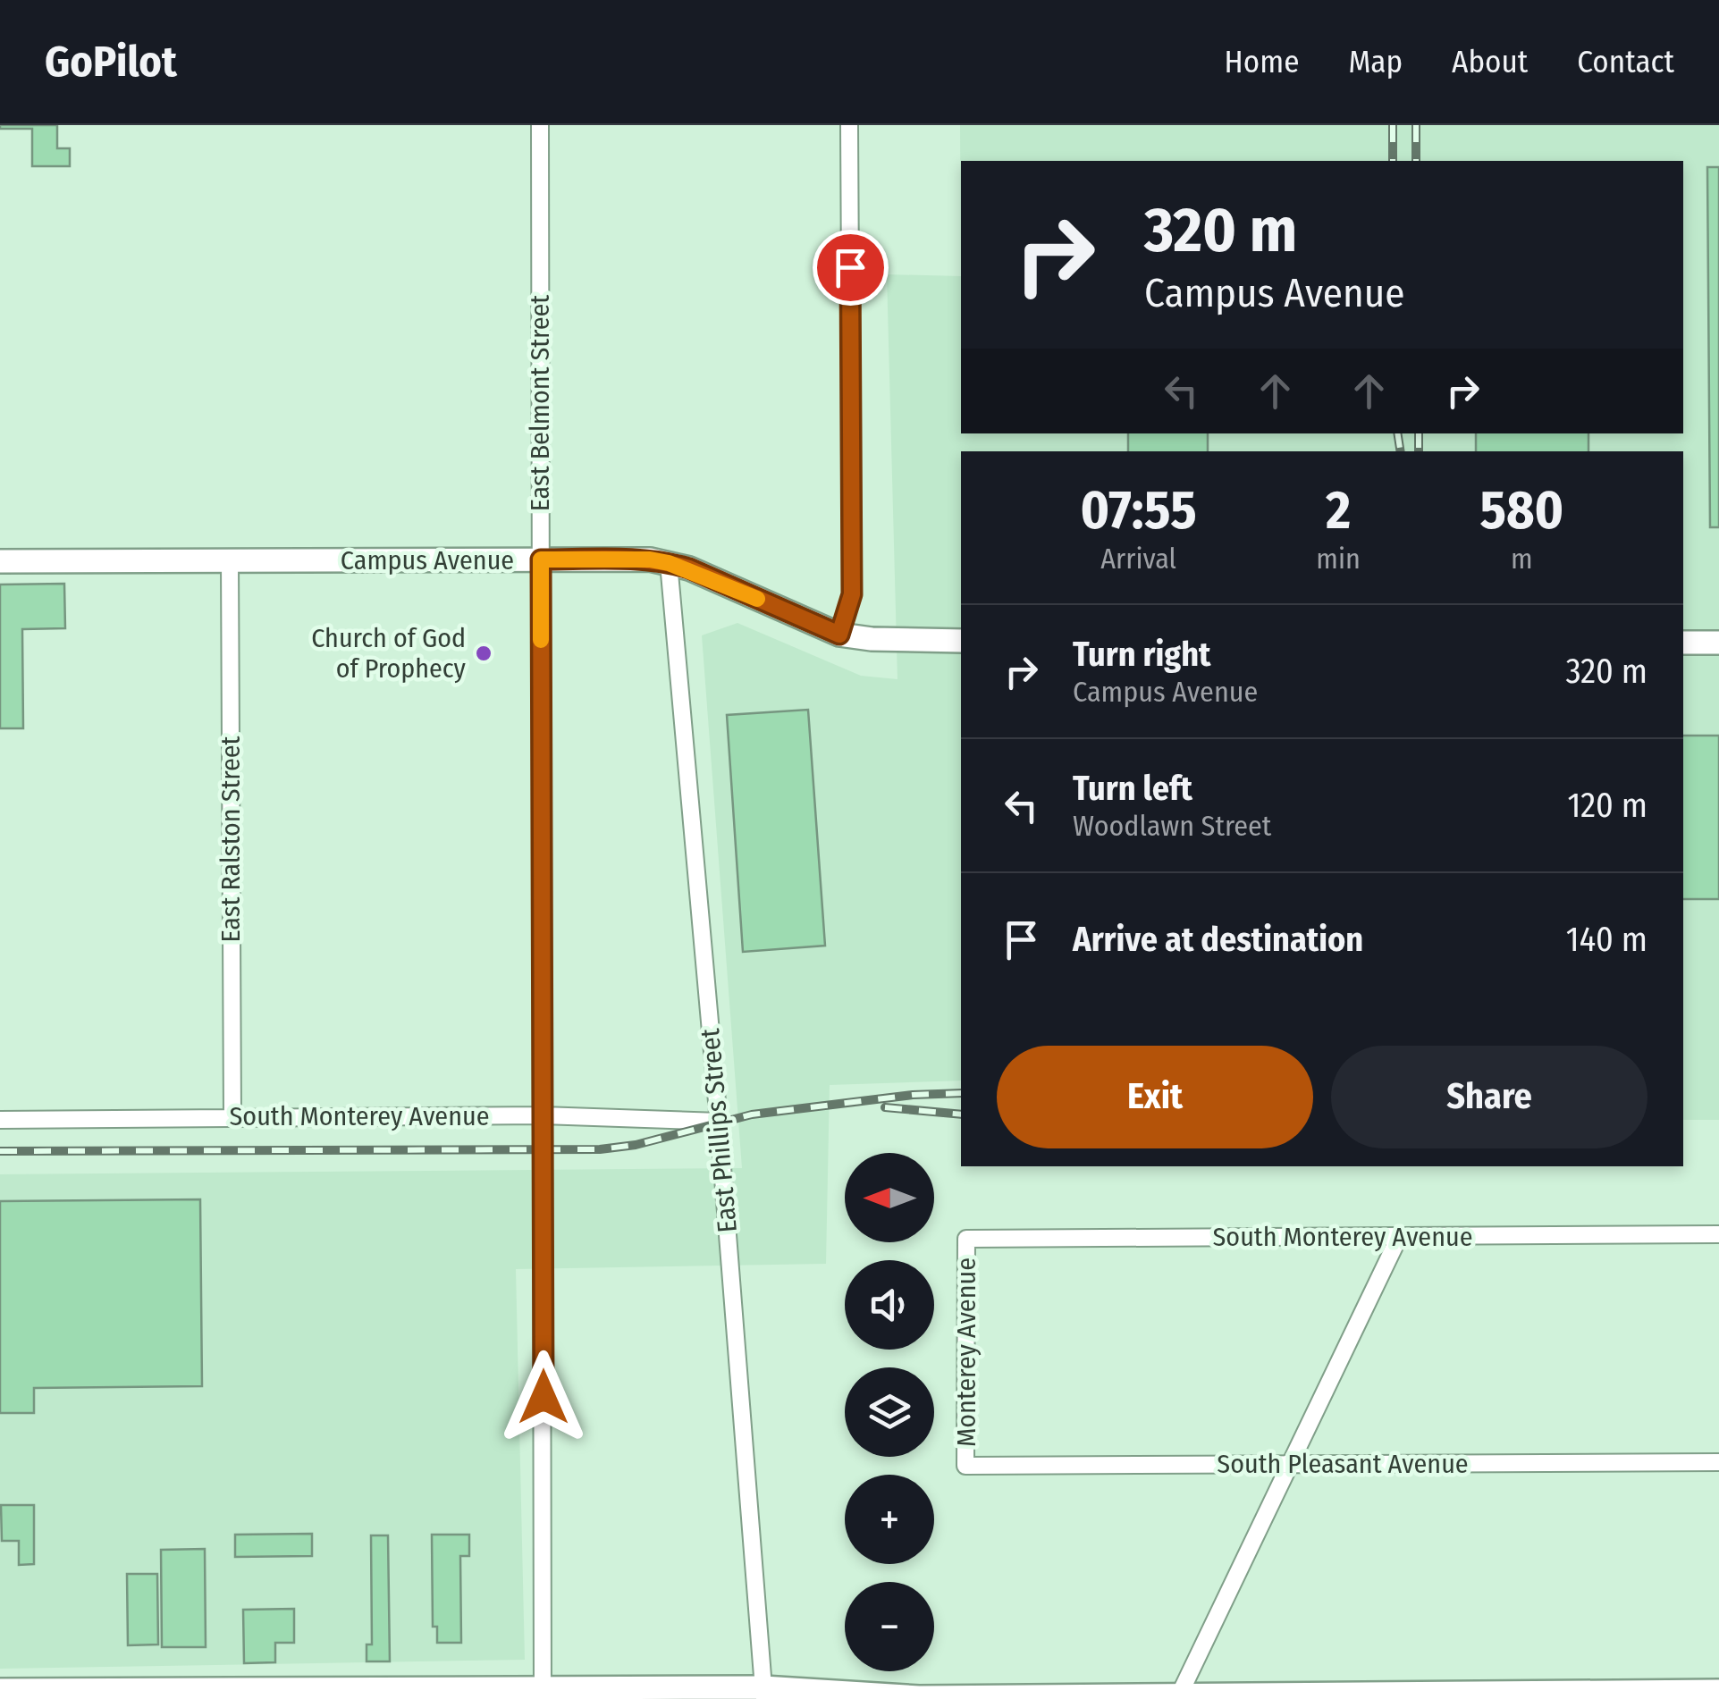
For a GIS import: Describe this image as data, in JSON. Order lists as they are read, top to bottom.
{
  "streets": {
    "street": [
      "East Belmont Street",
      "Campus Avenue",
      "East Ralston Street",
      "South Monterey Avenue",
      "East Phillips Street",
      "Monterey Avenue",
      "South Pleasant Avenue"
    ]
  },
  "crossings": [
    ["East Belmont Street", "Campus Avenue"],
    ["East Belmont Street", "South Monterey Avenue"],
    ["Campus Avenue", "East Ralston Street"],
    ["Campus Avenue", "East Phillips Street"],
    ["East Ralston Street", "South Monterey Avenue"],
    ["South Monterey Avenue", "East Phillips Street"],
    ["South Monterey Avenue", "Monterey Avenue"],
    ["Monterey Avenue", "South Pleasant Avenue"]
  ],
  "places": ["Church of God of Prophecy"],
  "north": "left",
  "page": {
    "header": "GoPilot",
    "nav": [
      "Home",
      "Map",
      "About",
      "Contact"
    ],
    "turn": ["320 m", "Campus Avenue"],
    "eta": [
      "07:55",
      "Arrival",
      "2",
      "min",
      "580",
      "m"
    ],
    "list": [
      {
        "name": "Turn right",
        "note": "Campus Avenue",
        "value": "320 m"
      },
      {
        "name": "Turn left",
        "note": "Woodlawn Street",
        "value": "120 m"
      },
      {
        "name": "Arrive at destination",
        "value": "140 m"
      }
    ],
    "buttons": ["Exit", "Share"],
    "map_buttons": ["+", "−"]
  }
}
